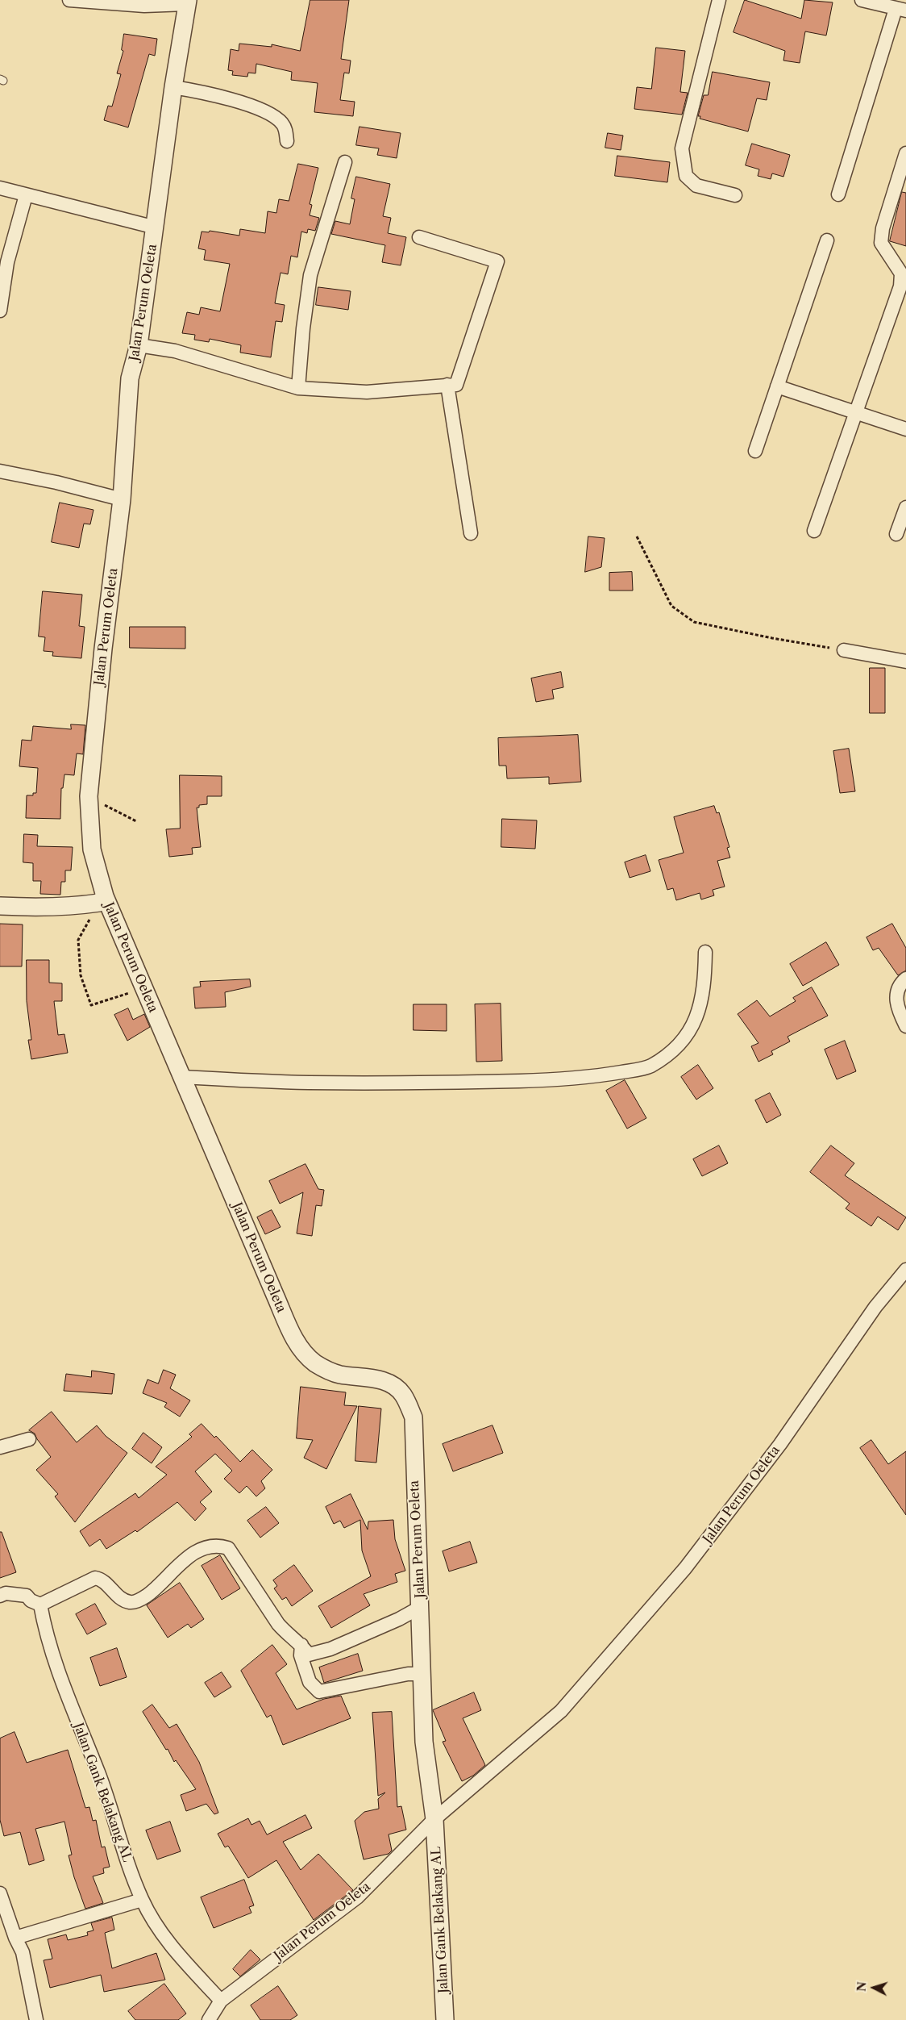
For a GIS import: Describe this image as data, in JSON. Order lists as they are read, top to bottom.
{
  "streets": {
    "street": ["Jalan Perum Oeleta", "Jalan Gank Belakang AL"]
  },
  "crossings": [
    ["Jalan Perum Oeleta", "Jalan Gank Belakang AL"]
  ],
  "north": "left"
}
